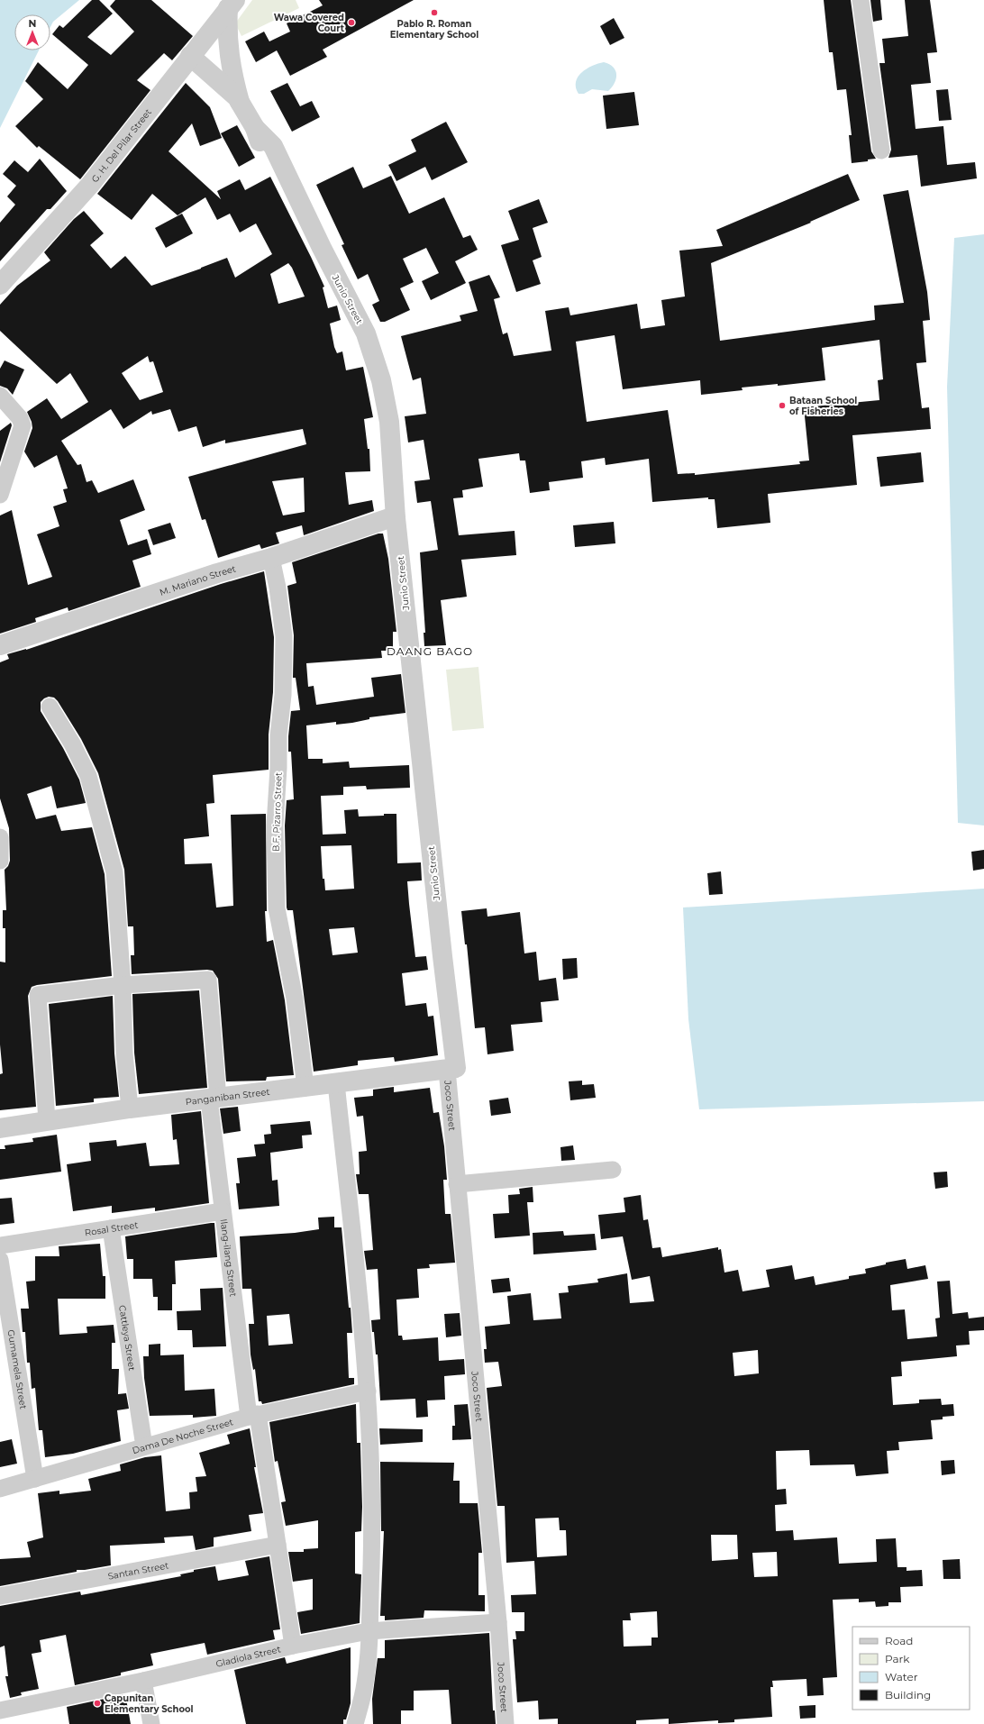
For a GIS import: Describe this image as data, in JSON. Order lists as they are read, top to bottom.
{
  "streets": {
    "street": [
      "G. H. Del Pilar Street",
      "Junio Street",
      "M. Mariano Street",
      "B.F. Pizarro Street",
      "Panganiban Street",
      "Joco Street",
      "Rosal Street",
      "Ilang-ilang Street",
      "Cattleya Street",
      "Gumamela Street",
      "Dama De Noche Street",
      "Santan Street",
      "Gladiola Street"
    ]
  },
  "crossings": [
    ["G. H. Del Pilar Street", "Junio Street"],
    ["Junio Street", "M. Mariano Street"],
    ["Junio Street", "Panganiban Street"],
    ["Junio Street", "Joco Street"],
    ["M. Mariano Street", "B.F. Pizarro Street"],
    ["B.F. Pizarro Street", "Panganiban Street"],
    ["Panganiban Street", "Joco Street"],
    ["Panganiban Street", "Ilang-ilang Street"],
    ["Joco Street", "Gladiola Street"],
    ["Rosal Street", "Ilang-ilang Street"],
    ["Rosal Street", "Cattleya Street"],
    ["Ilang-ilang Street", "Dama De Noche Street"],
    ["Ilang-ilang Street", "Santan Street"],
    ["Ilang-ilang Street", "Gladiola Street"],
    ["Cattleya Street", "Dama De Noche Street"],
    ["Gumamela Street", "Dama De Noche Street"]
  ],
  "districts": ["DAANG BAGO"],
  "places": [
    "Pablo R. Roman Elementary School",
    "Wawa Covered Court",
    "Bataan School of Fisheries",
    "Capunitan Elementary School"
  ],
  "legend": [
    "Road",
    "Park",
    "Water",
    "Building"
  ],
  "north": "top"
}
